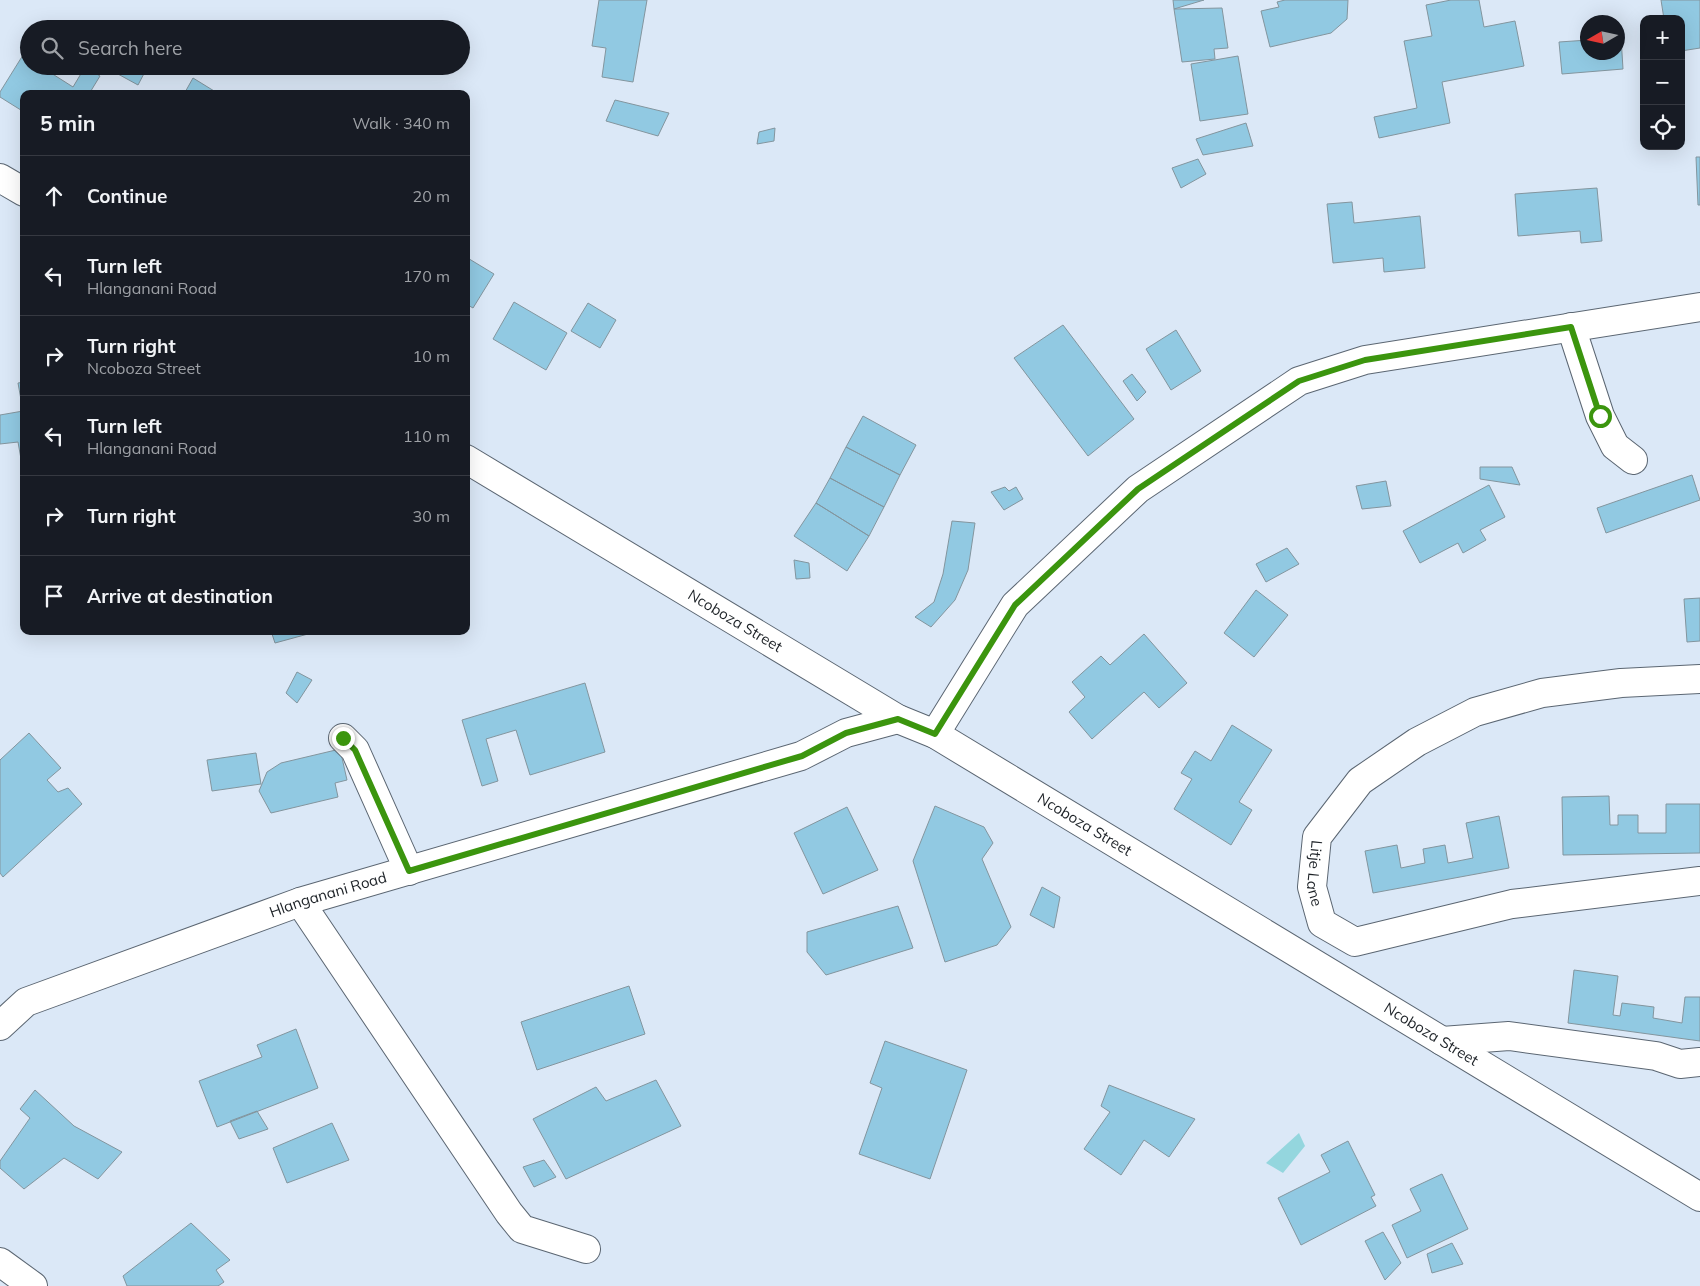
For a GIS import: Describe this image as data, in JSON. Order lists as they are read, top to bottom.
{
  "streets": {
    "street": ["Ncoboza Street", "Litje Lane", "Hlanganani Road"]
  },
  "crossings": [
    ["Ncoboza Street", "Hlanganani Road"]
  ],
  "north": "left",
  "page": {
    "map_buttons": ["+", "−"],
    "search": "Search here",
    "heading": ["5 min", "Walk · 340 m"],
    "list": [
      ["Continue", "20 m"],
      ["Turn left", "Hlanganani Road", "170 m"],
      ["Turn right", "Ncoboza Street", "10 m"],
      ["Turn left", "Hlanganani Road", "110 m"],
      ["Turn right", "30 m"],
      "Arrive at destination"
    ]
  }
}
